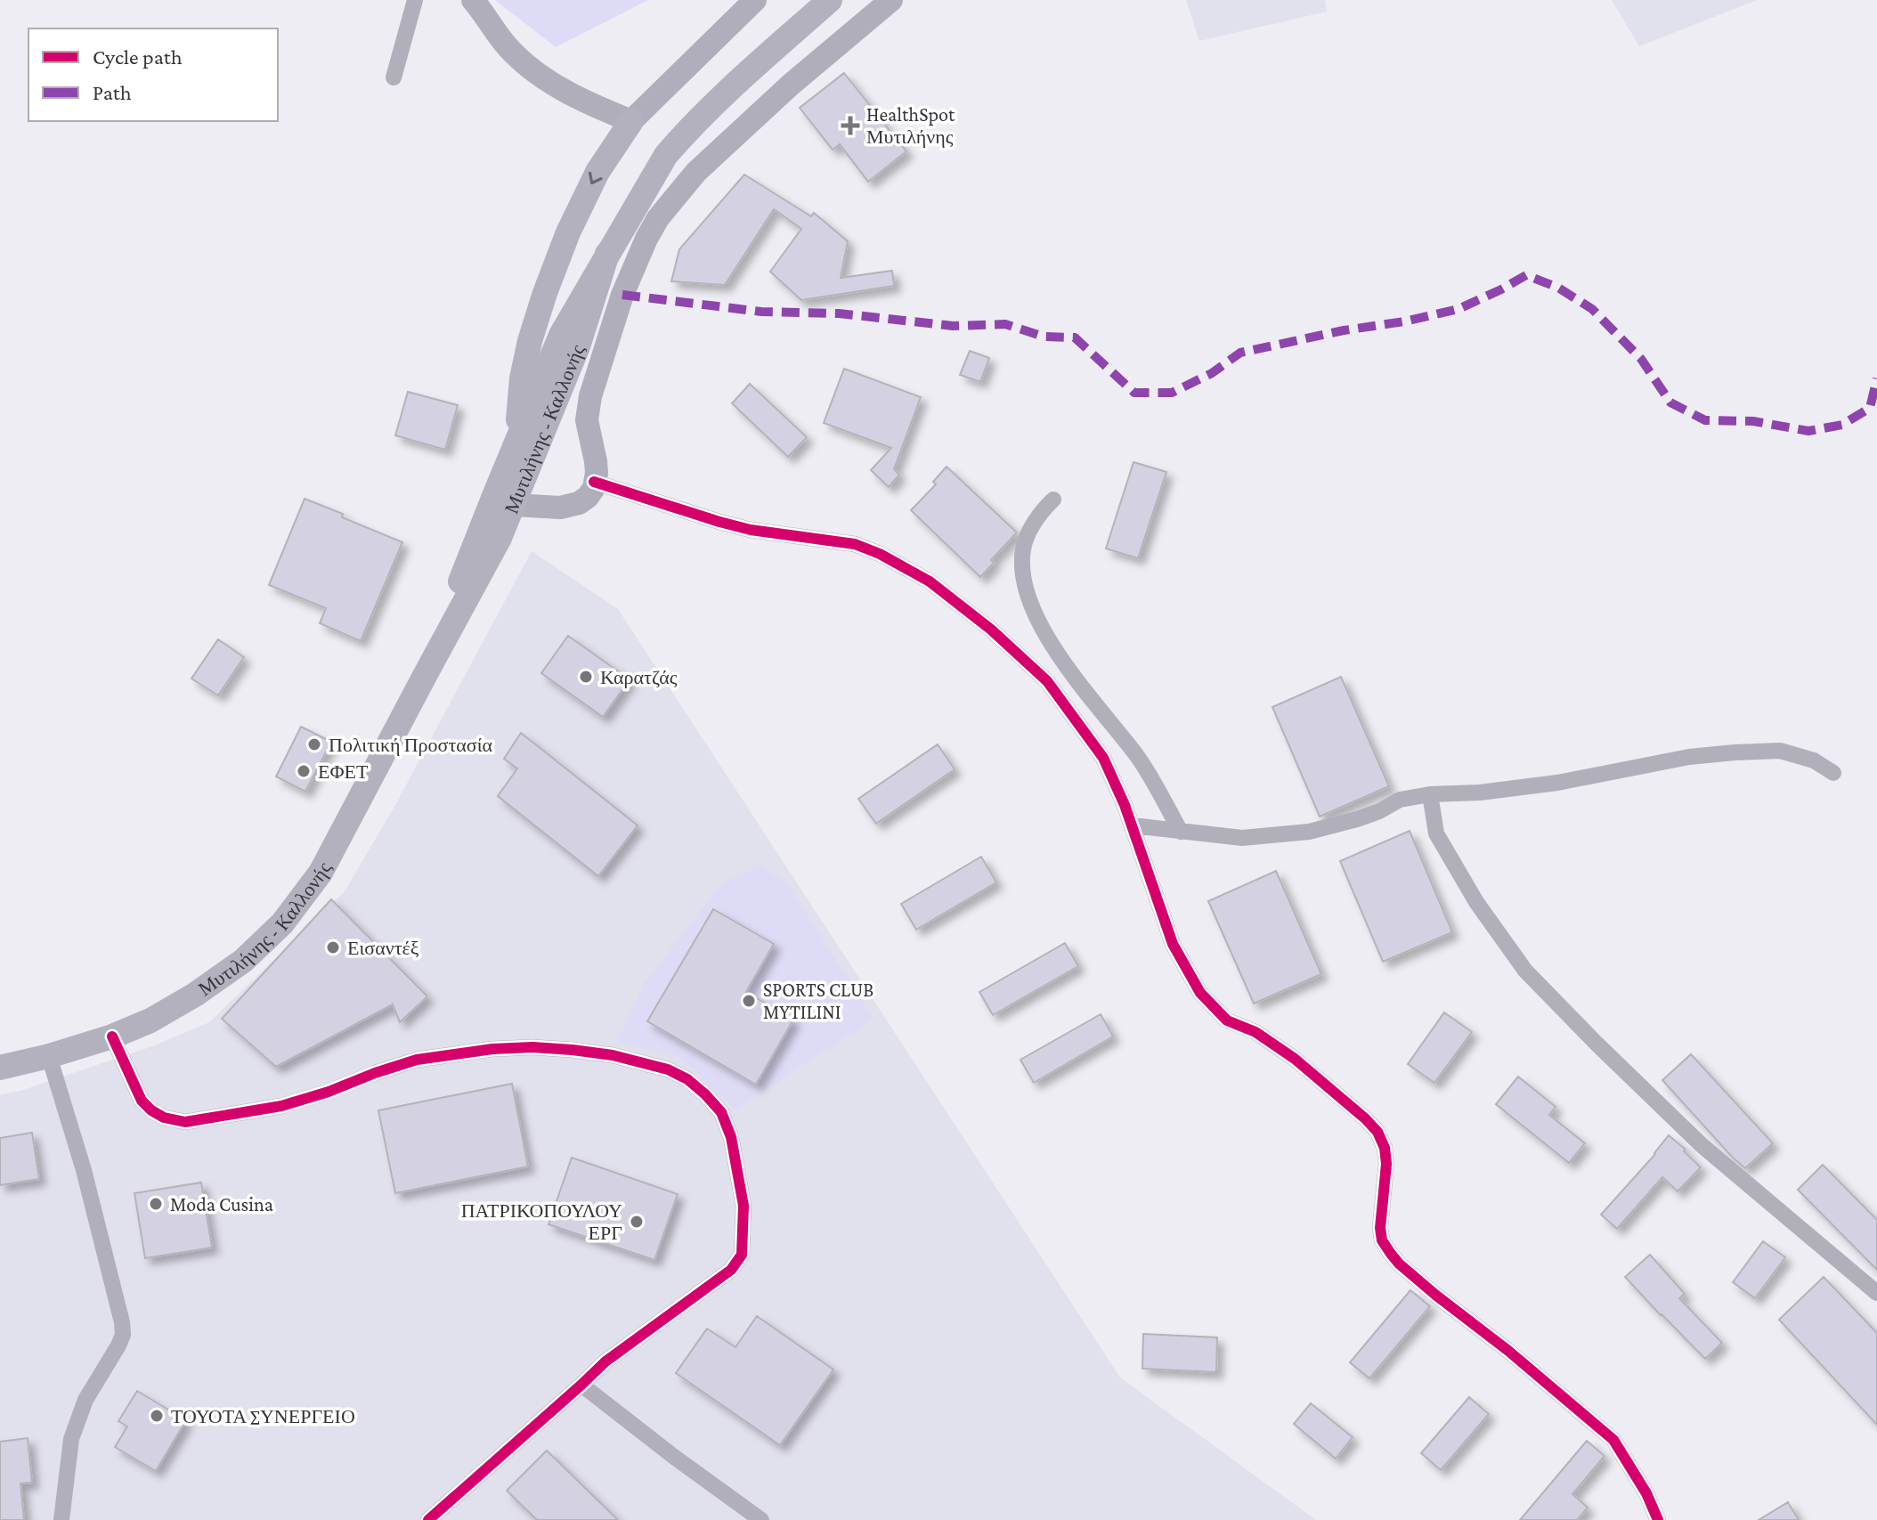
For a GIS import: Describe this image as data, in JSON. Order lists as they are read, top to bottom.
{
  "streets": {
    "main road": ["Μυτιλήνης - Καλλονής"]
  },
  "places": {
    "health": ["HealthSpot Μυτιλήνης"],
    "other": [
      "Καρατζάς",
      "Πολιτική Προστασία",
      "ΕΦΕΤ",
      "Εισαντέξ",
      "SPORTS CLUB MYTILINI",
      "Moda Cusina",
      "ΠΑΤΡΙΚΟΠΟΥΛΟΥ ΕΡΓ",
      "ΤΟΥΟΤΑ ΣΥΝΕΡΓΕΙΟ"
    ]
  },
  "legend": ["Cycle path", "Path"]
}
